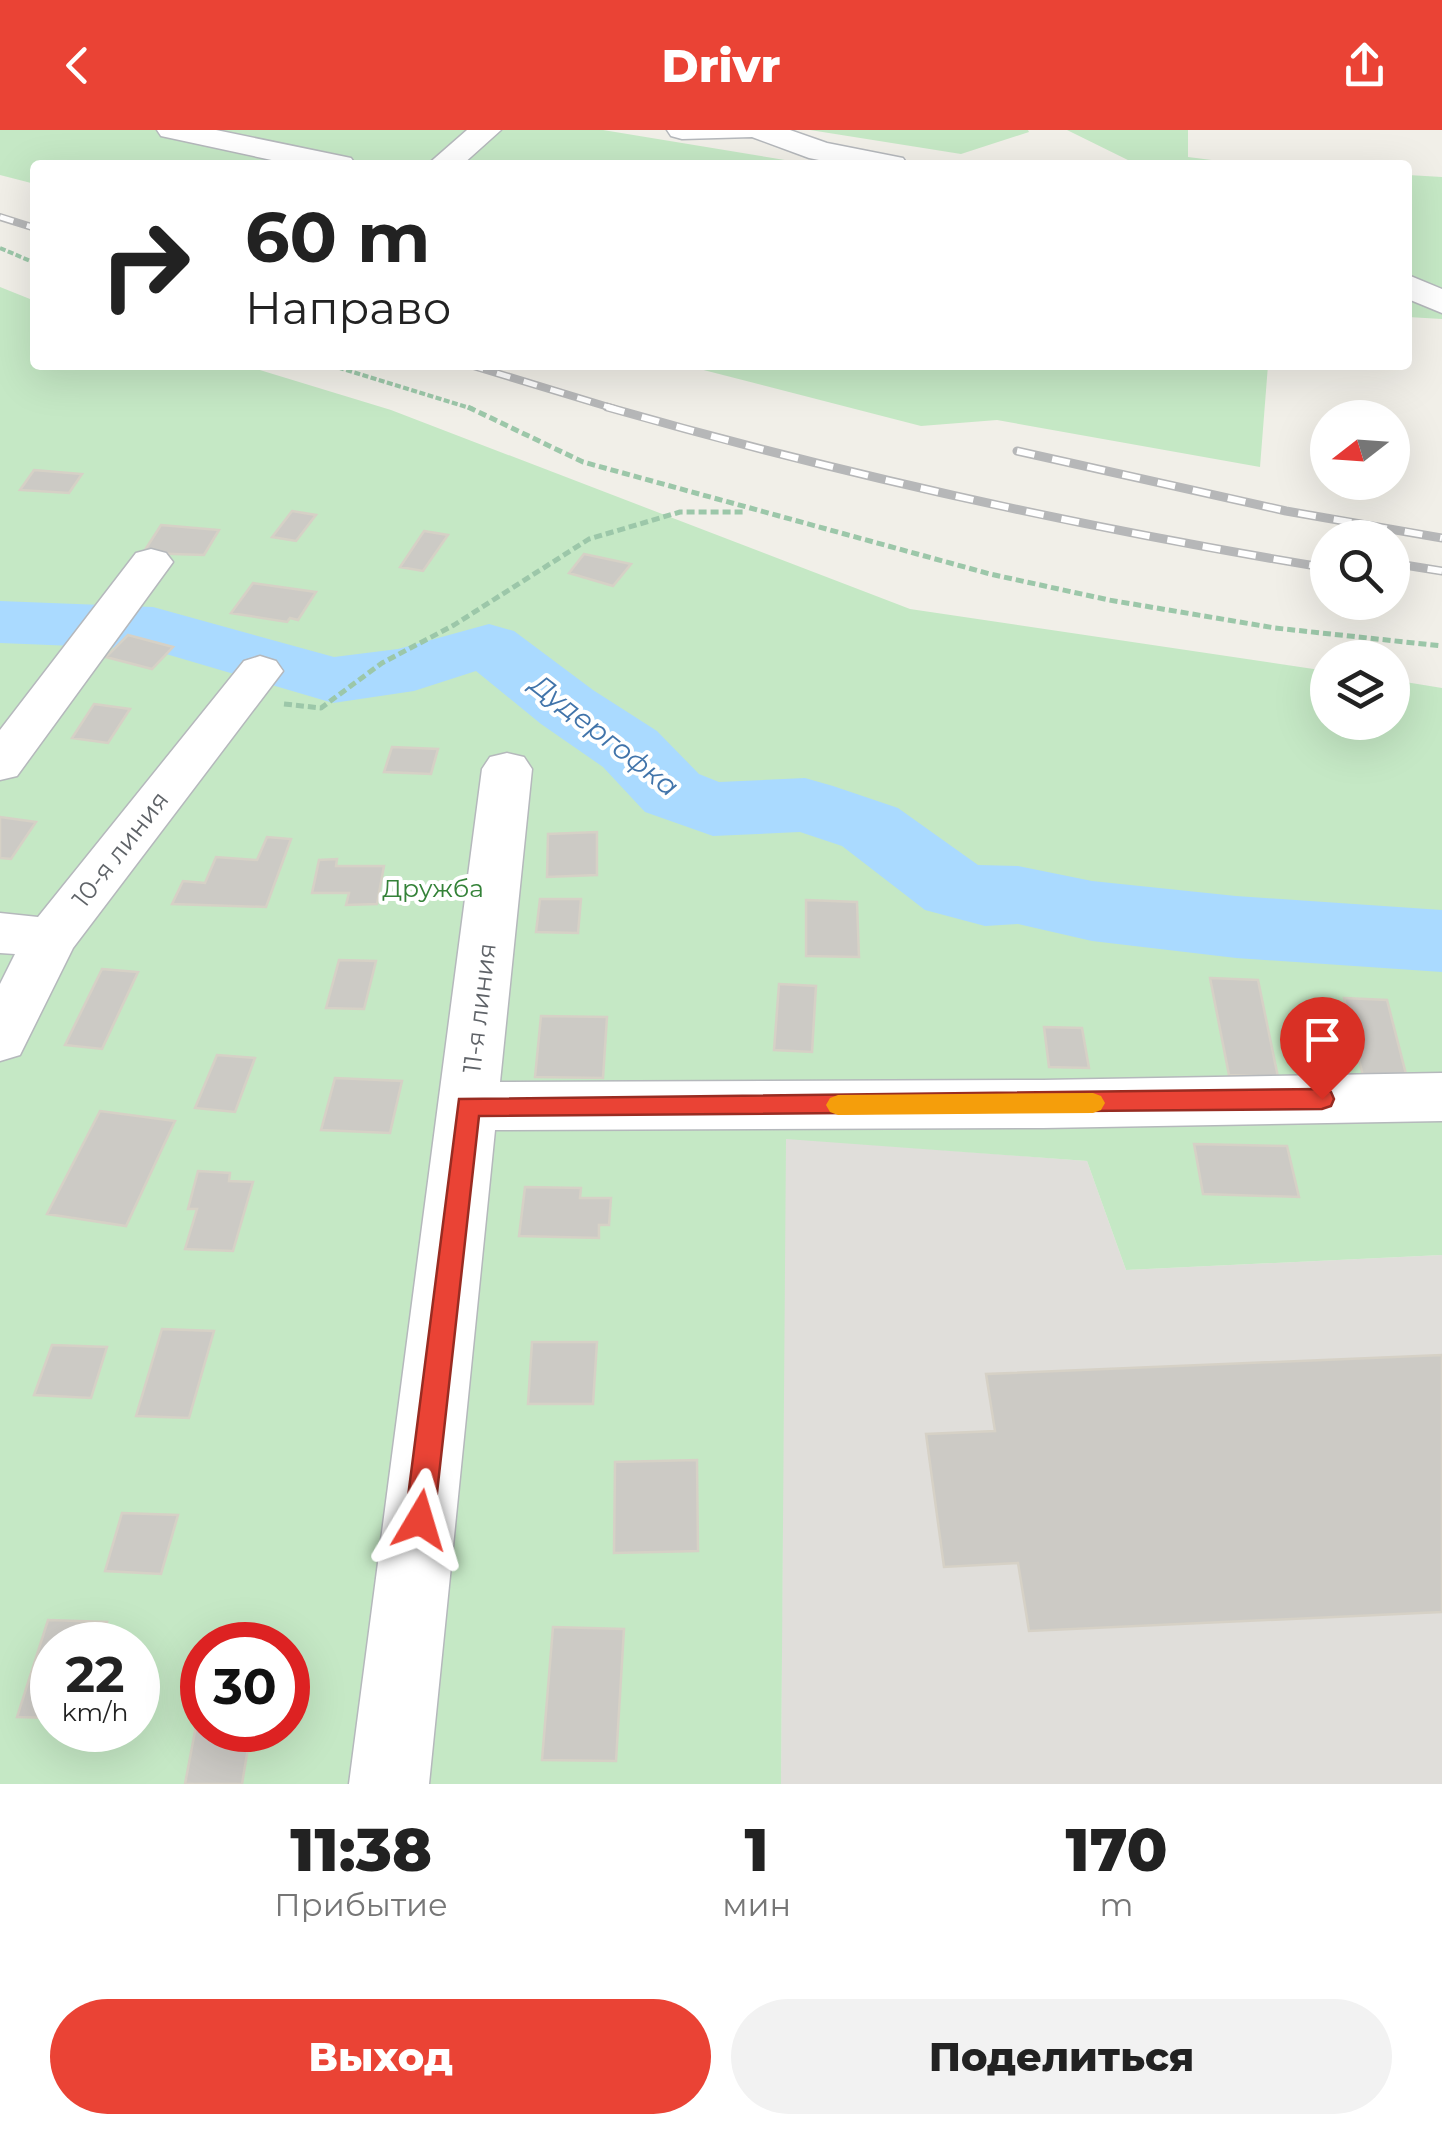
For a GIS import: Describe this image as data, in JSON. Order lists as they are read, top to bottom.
{
  "streets": {
    "street": ["10-я линия", "11-я линия"]
  },
  "water": ["Дудергофка"],
  "parks": ["Дружба"],
  "north": "left",
  "page": {
    "header": "Drivr",
    "turn": ["60 m", "Направо"],
    "speed": "22 km/h",
    "limit": "30",
    "eta": [
      "11:38",
      "Прибытие",
      "1",
      "мин",
      "170",
      "m"
    ],
    "buttons": ["Выход", "Поделиться"]
  }
}
